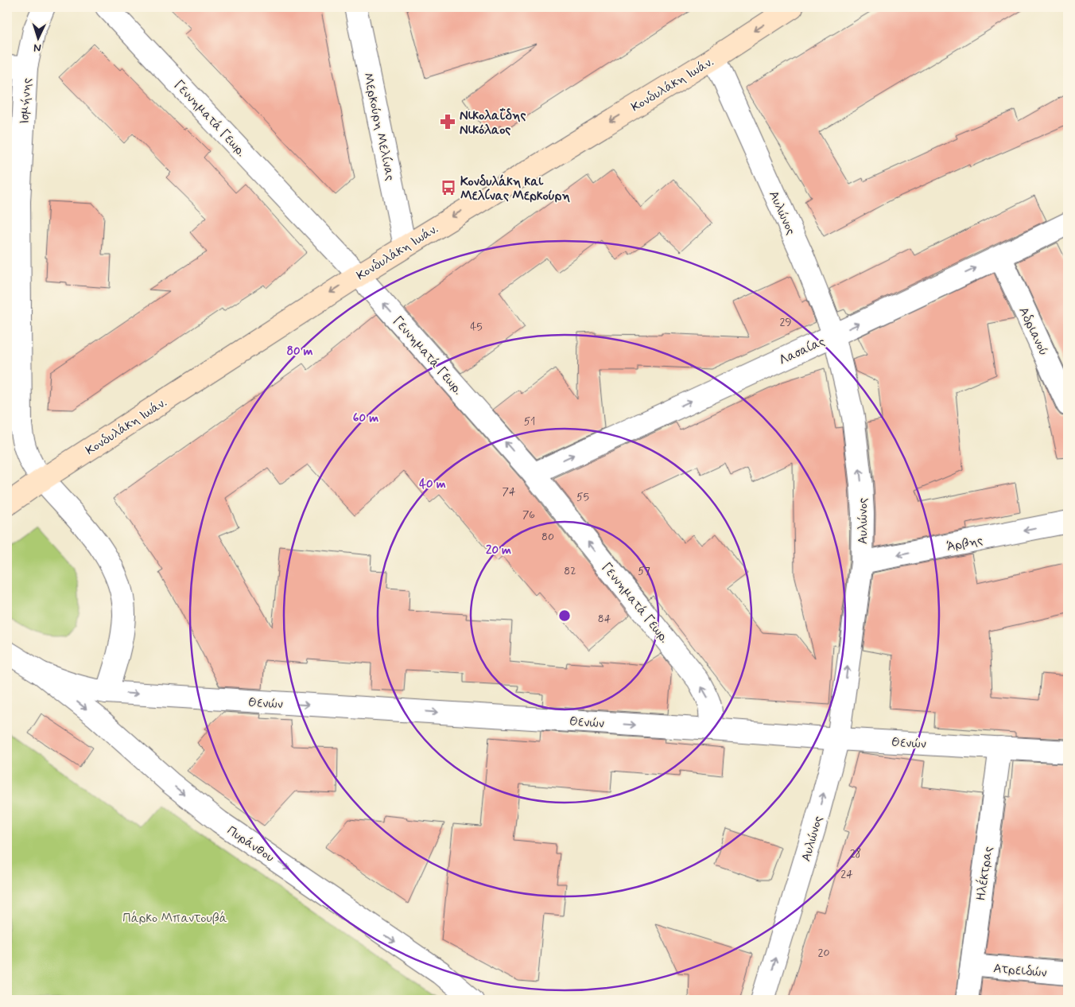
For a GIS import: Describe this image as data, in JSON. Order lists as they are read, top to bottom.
{
  "streets": {
    "street": [
      "Κονδυλάκη Ιωάν.",
      "Ισμήνης",
      "Γεννηματά Γεωρ.",
      "Μερκούρη Μελίνας",
      "Αυλώνος",
      "Αδριανού",
      "Λασαίας",
      "Άρβης",
      "Θενών",
      "Πυράνθου",
      "Ηλέκτρας",
      "Ατρειδών"
    ]
  },
  "crossings": [
    ["Κονδυλάκη Ιωάν.", "Ισμήνης"],
    ["Κονδυλάκη Ιωάν.", "Γεννηματά Γεωρ."],
    ["Κονδυλάκη Ιωάν.", "Μερκούρη Μελίνας"],
    ["Κονδυλάκη Ιωάν.", "Αυλώνος"],
    ["Γεννηματά Γεωρ.", "Λασαίας"],
    ["Γεννηματά Γεωρ.", "Θενών"],
    ["Αυλώνος", "Λασαίας"],
    ["Αυλώνος", "Άρβης"],
    ["Αυλώνος", "Θενών"],
    ["Αδριανού", "Λασαίας"],
    ["Θενών", "Πυράνθου"],
    ["Θενών", "Ηλέκτρας"],
    ["Ηλέκτρας", "Ατρειδών"]
  ],
  "one_way": [
    "Κονδυλάκη Ιωάν.",
    "Γεννηματά Γεωρ.",
    "Αυλώνος",
    "Λασαίας",
    "Άρβης",
    "Θενών",
    "Πυράνθου"
  ],
  "parks": ["Πάρκο Μπαντουβά"],
  "places": {
    "pharmacy": ["Νικολαΐδης Νικόλαος"],
    "bus stop": ["Κονδυλάκη και Μελίνας Μερκούρη"]
  },
  "house_numbers": [
    "29",
    "45",
    "51",
    "74",
    "55",
    "76",
    "80",
    "82",
    "57",
    "84",
    "28",
    "24",
    "20"
  ],
  "north": "bottom",
  "rings": [
    "80 m",
    "60 m",
    "40 m",
    "20 m"
  ]
}
